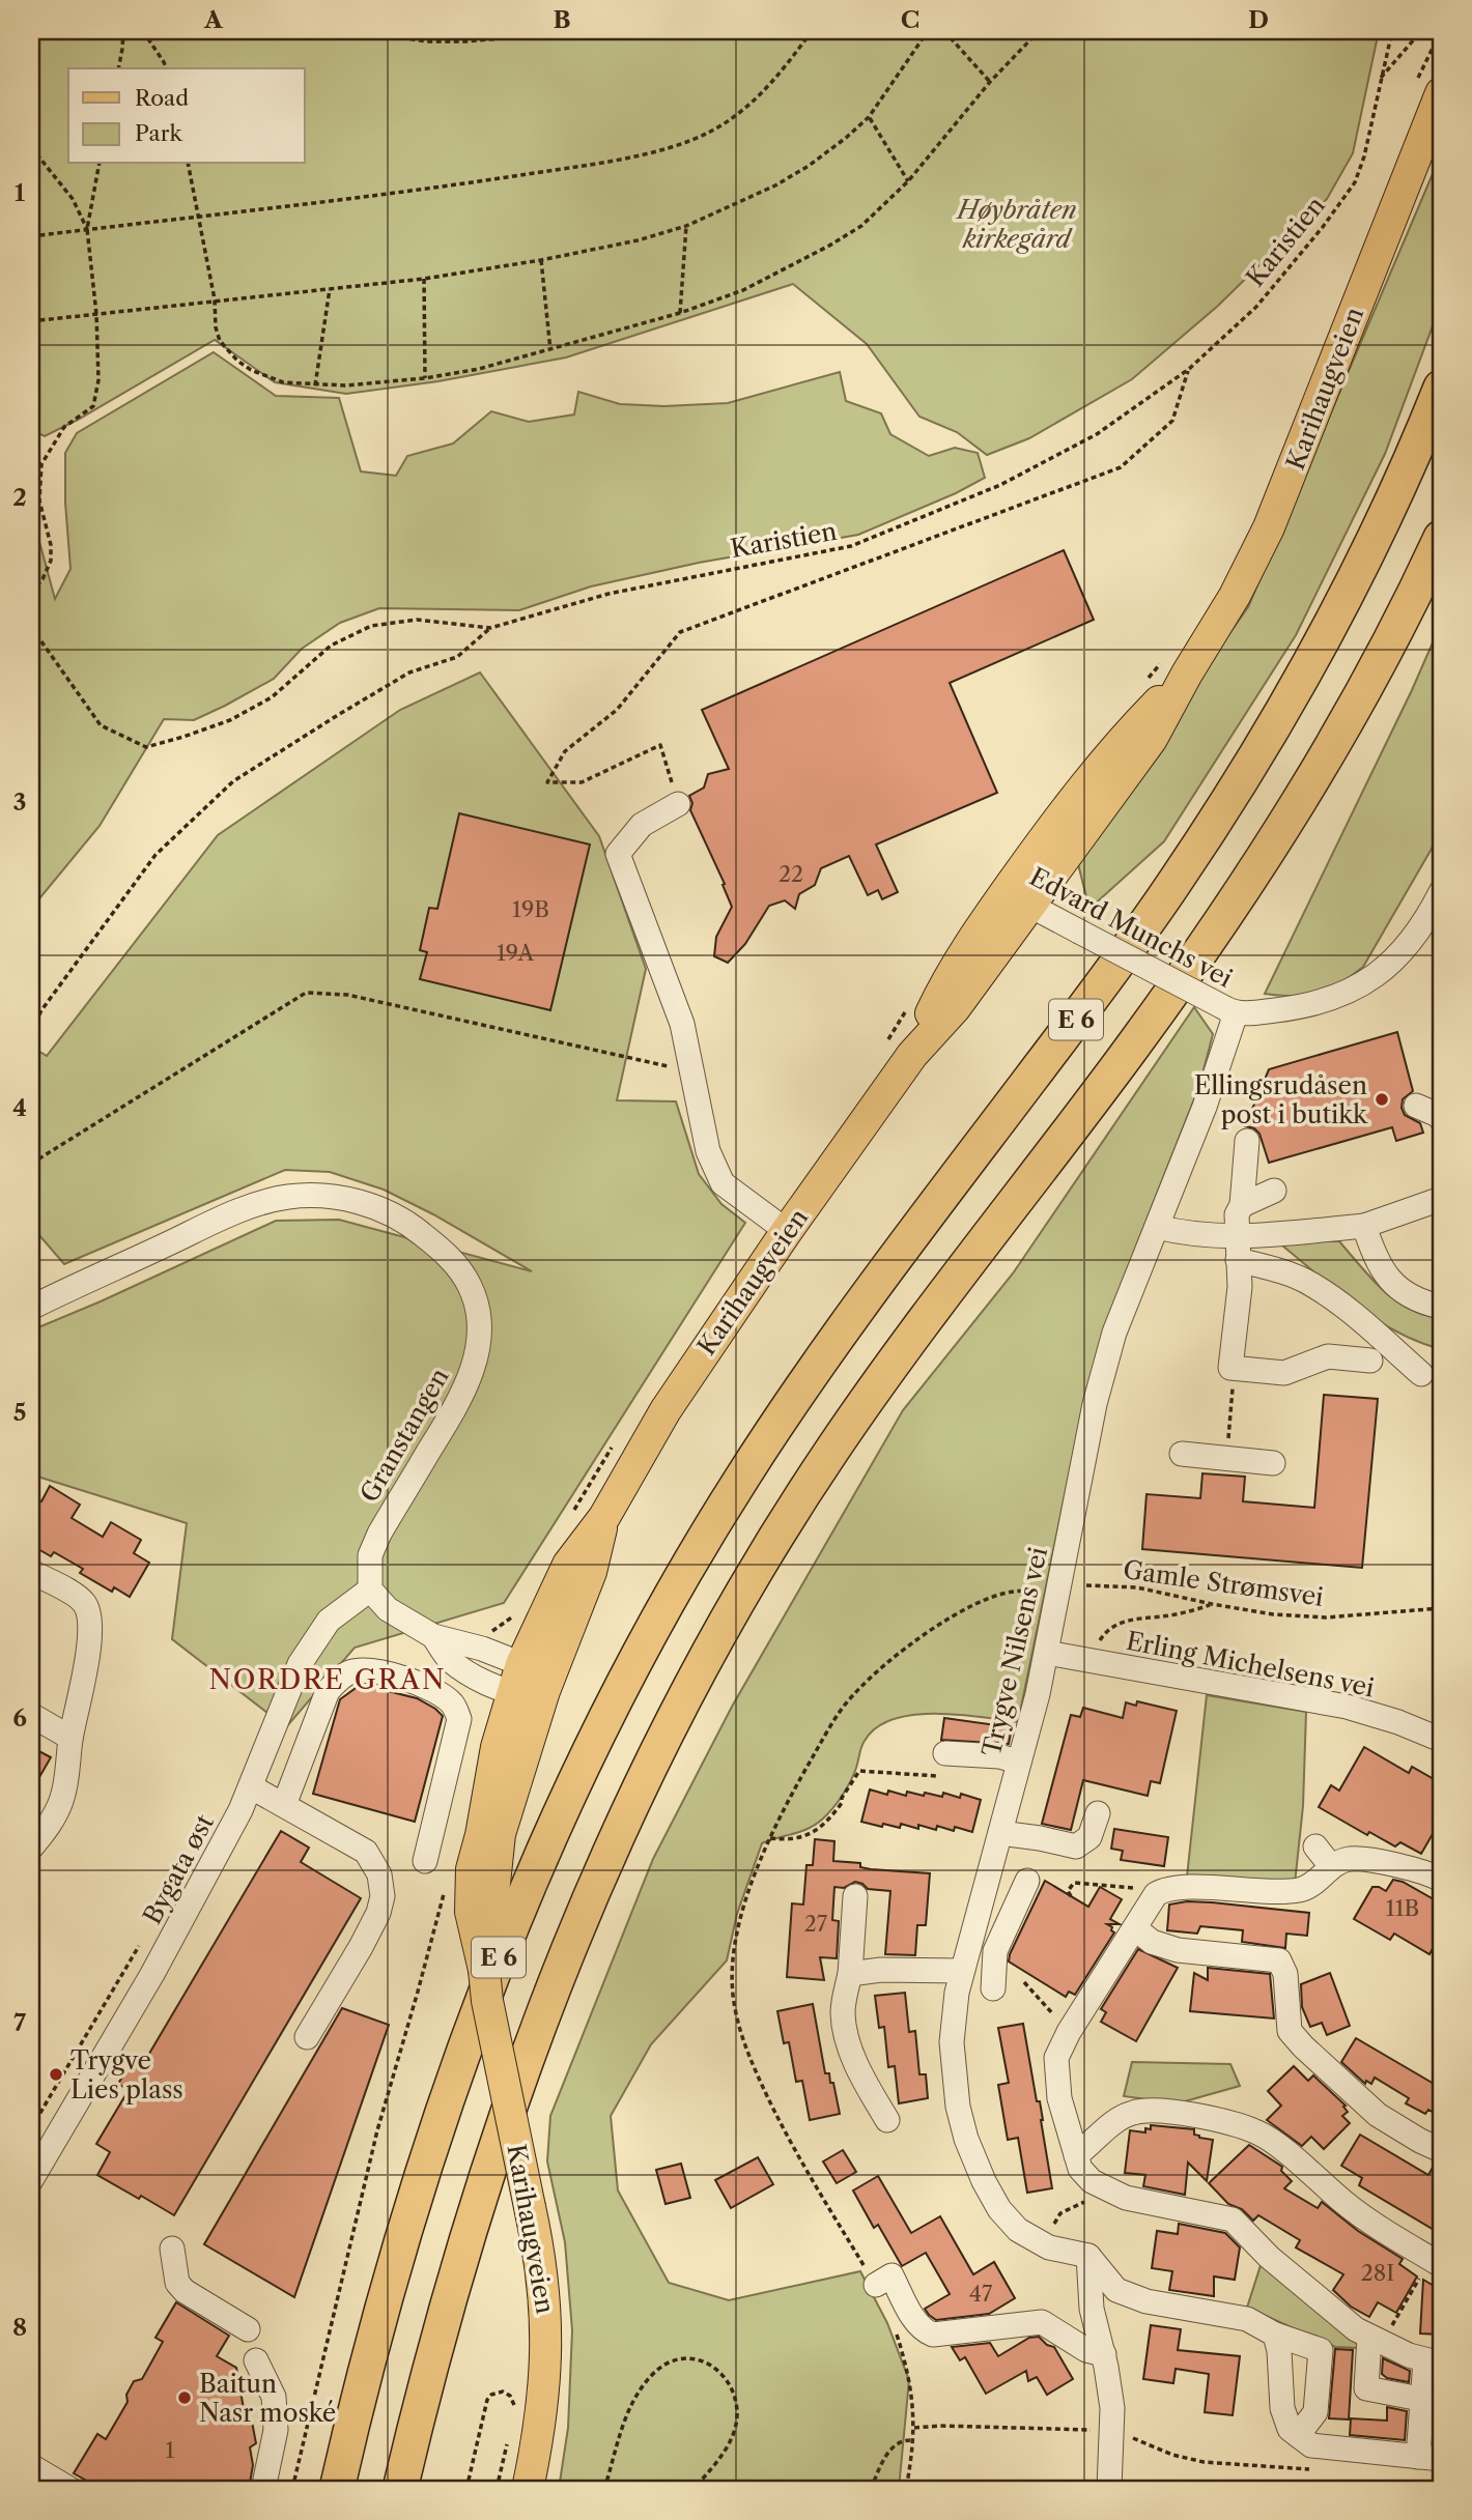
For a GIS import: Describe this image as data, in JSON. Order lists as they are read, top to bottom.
{
  "streets": {
    "highway": ["E 6"],
    "main road": ["Karihaugveien"],
    "street": [
      "Edvard Munchs vei",
      "Granstangen",
      "Trygve Nilsens vei",
      "Erling Michelsens vei",
      "Bygata øst"
    ],
    "path": ["Karistien", "Gamle Strømsvei"]
  },
  "crossings": [
    ["Karihaugveien", "Edvard Munchs vei"],
    ["Edvard Munchs vei", "Trygve Nilsens vei"],
    ["Granstangen", "Bygata øst"],
    ["Trygve Nilsens vei", "Erling Michelsens vei"]
  ],
  "districts": ["NORDRE GRAN"],
  "parks": ["Høybråten kirkegård"],
  "places": ["Ellingsrudåsen post i butikk", "Trygve Lies plass", "Baitun Nasr moské"],
  "house_numbers": [
    "22",
    "19B",
    "19A",
    "11B",
    "27",
    "28I",
    "47",
    "1"
  ],
  "legend": ["Road", "Park"],
  "grid": {
    "columns": [
      "A",
      "B",
      "C",
      "D"
    ],
    "rows": [
      "1",
      "2",
      "3",
      "4",
      "5",
      "6",
      "7",
      "8"
    ]
  }
}
